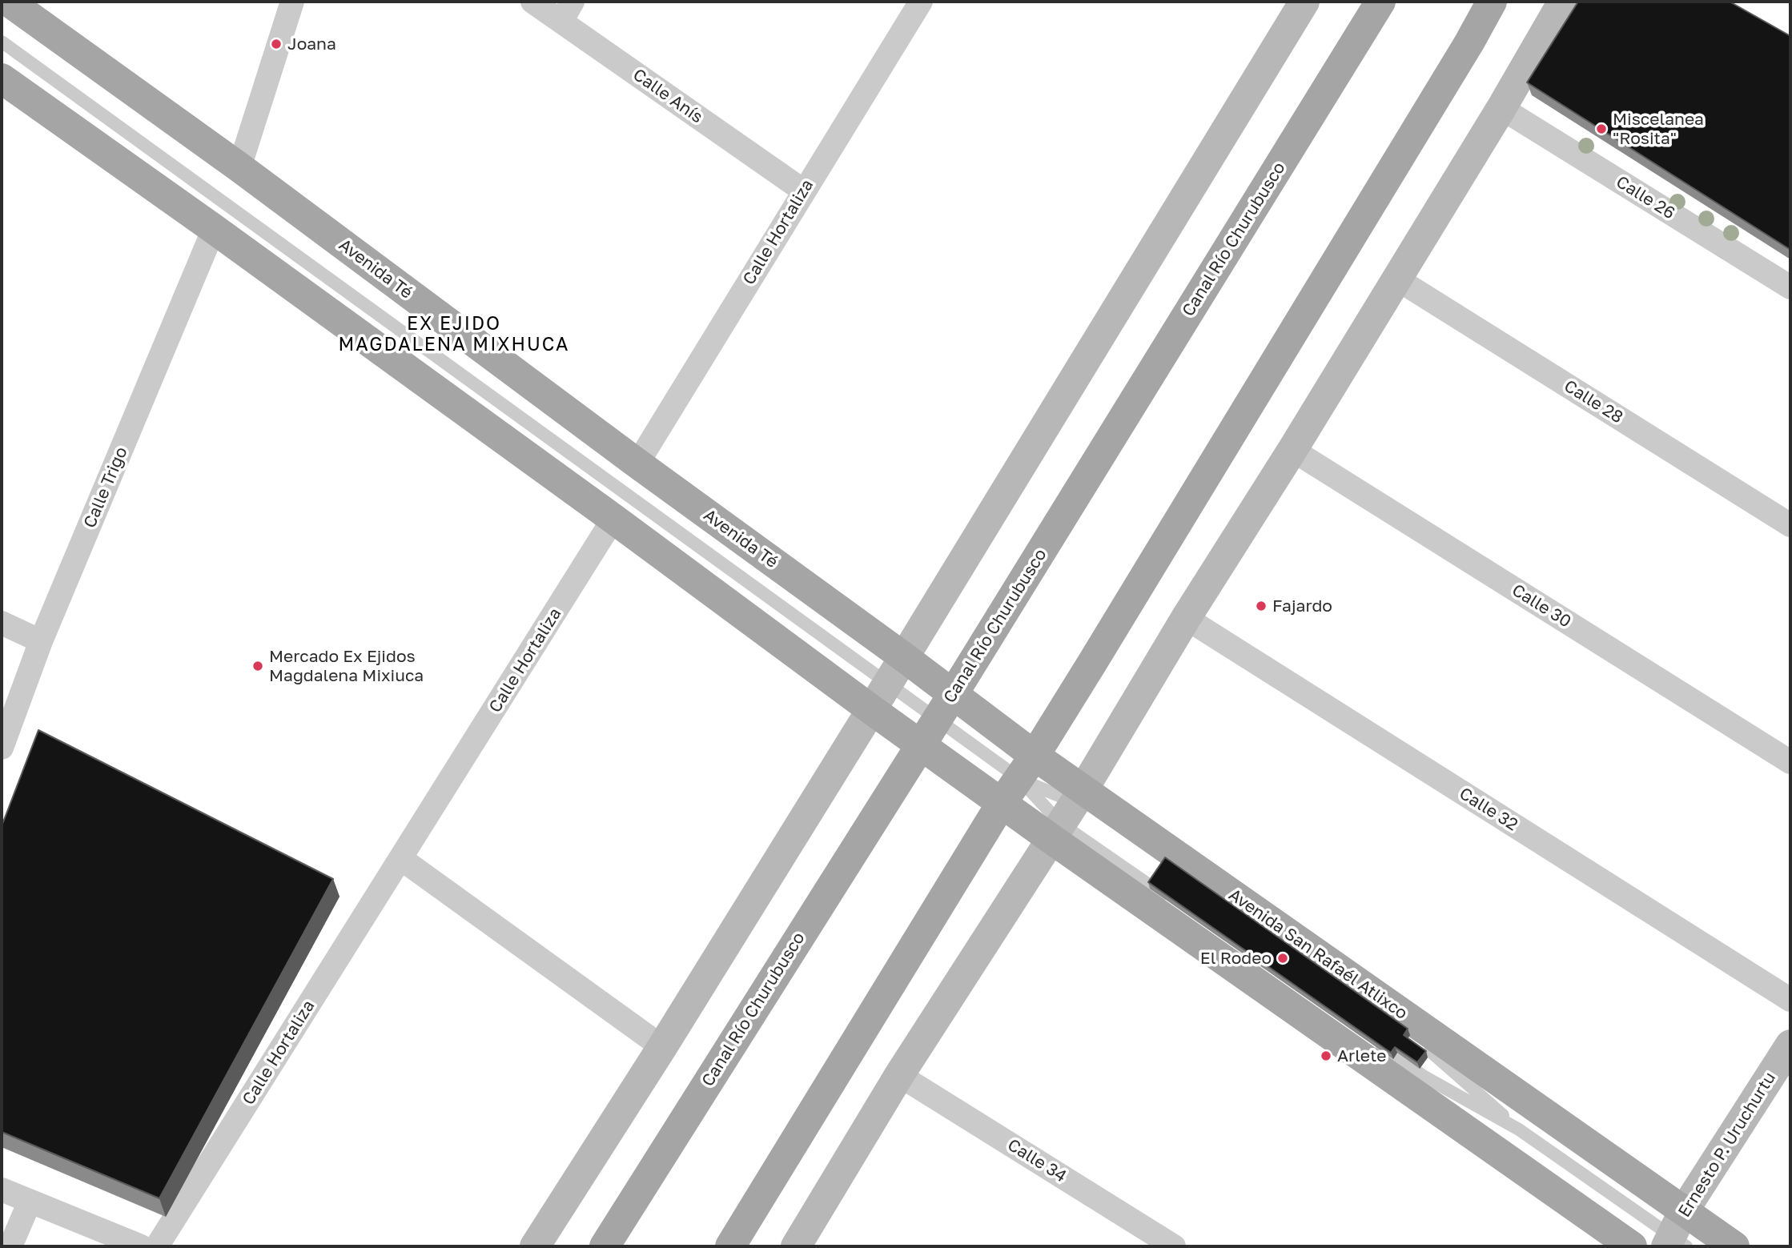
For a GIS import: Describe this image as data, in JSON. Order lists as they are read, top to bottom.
{
  "streets": {
    "main road": ["Canal Río Churubusco", "Avenida Té", "Avenida San Rafaél Atlixco"],
    "street": [
      "Calle Anís",
      "Calle 26",
      "Calle Hortaliza",
      "Calle 28",
      "Calle Trigo",
      "Calle 30",
      "Calle 32",
      "Ernesto P. Uruchurtu",
      "Calle 34"
    ]
  },
  "crossings": [
    ["Calle Anís", "Calle Hortaliza"],
    ["Calle Hortaliza", "Avenida Té"],
    ["Canal Río Churubusco", "Avenida San Rafaél Atlixco"],
    ["Avenida Té", "Avenida San Rafaél Atlixco"],
    ["Avenida San Rafaél Atlixco", "Ernesto P. Uruchurtu"]
  ],
  "districts": ["EX EJIDO MAGDALENA MIXHUCA"],
  "places": [
    "Joana",
    "Miscelanea \"Rosita\"",
    "Fajardo",
    "Mercado Ex Ejidos Magdalena Mixiuca",
    "El Rodeo",
    "Arlete"
  ]
}
